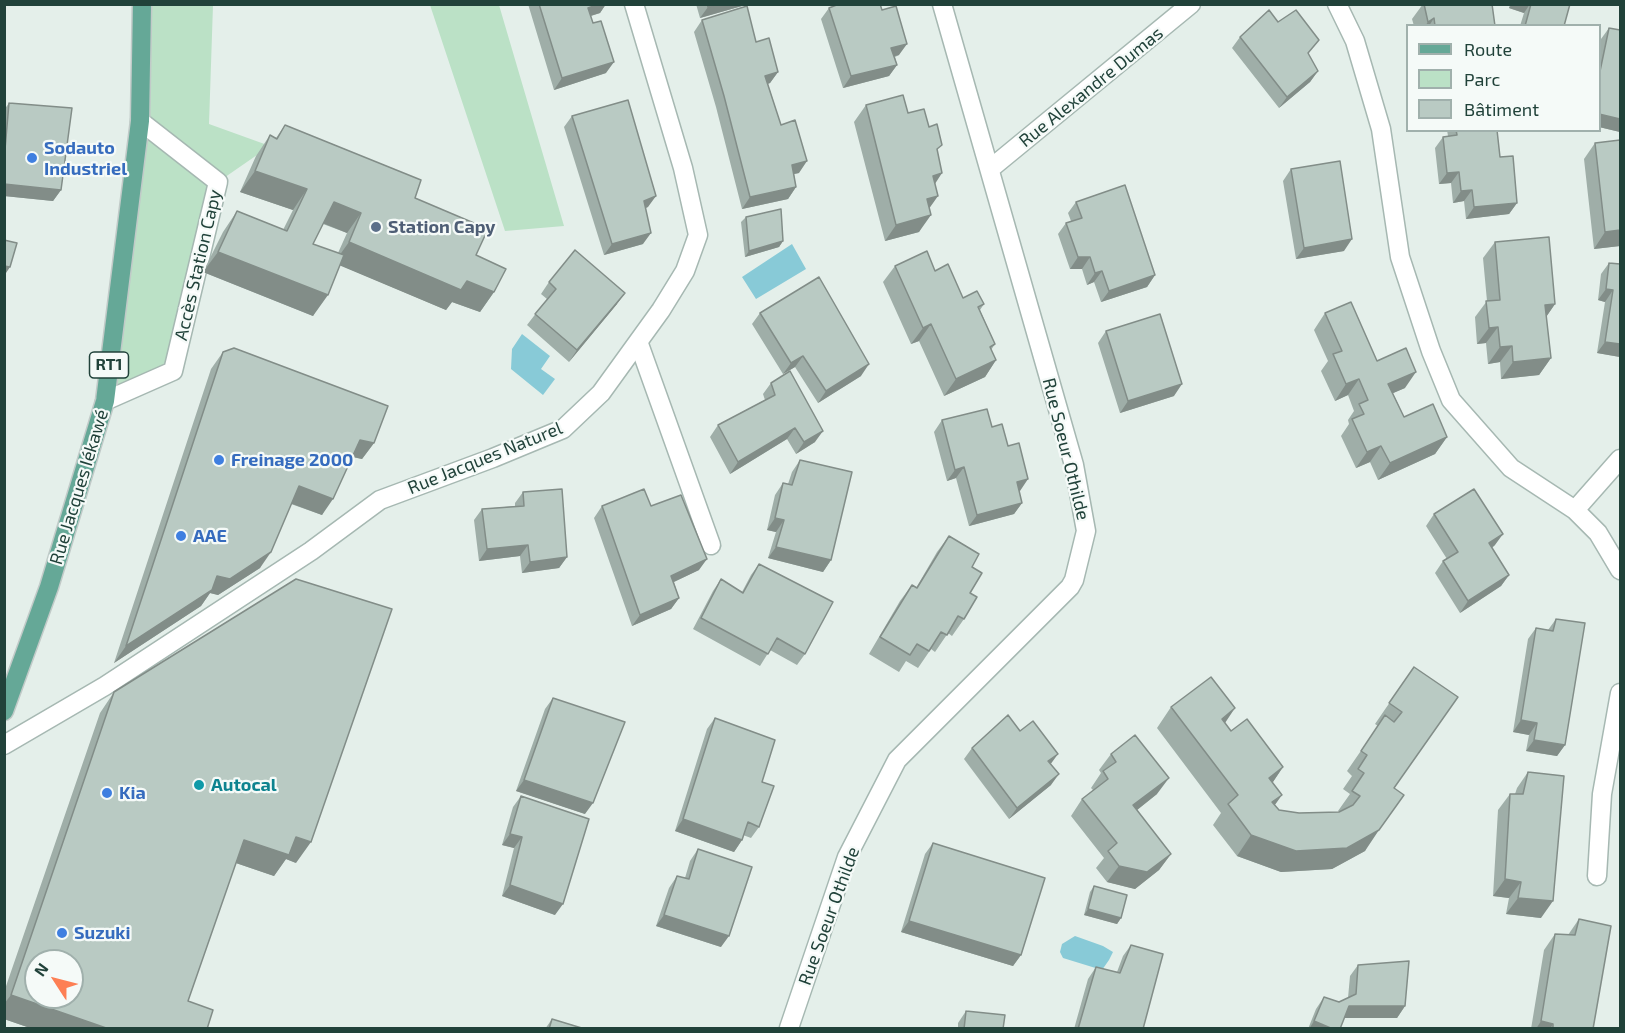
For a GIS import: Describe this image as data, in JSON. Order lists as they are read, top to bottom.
{
  "streets": {
    "main road": ["RT1", "Rue Jacques Iékawé"],
    "street": [
      "Rue Alexandre Dumas",
      "Accès Station Capy",
      "Rue Soeur Othilde",
      "Rue Jacques Naturel"
    ]
  },
  "crossings": [
    ["Rue Alexandre Dumas", "Rue Soeur Othilde"],
    ["Accès Station Capy", "Rue Jacques Iékawé"]
  ],
  "places": [
    "Sodauto Industriel",
    "Station Capy",
    "Freinage 2000",
    "AAE",
    "Autocal",
    "Kia",
    "Suzuki"
  ],
  "legend": ["Route", "Parc", "Bâtiment"],
  "north": "top left"
}
